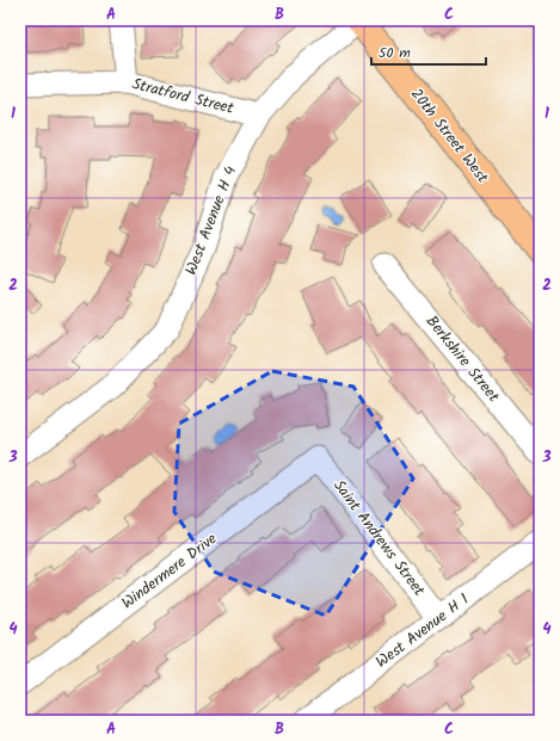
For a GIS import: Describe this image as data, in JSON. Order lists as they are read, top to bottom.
{
  "streets": {
    "main road": ["20th Street West"],
    "street": [
      "Stratford Street",
      "West Avenue H 4",
      "Berkshire Street",
      "Saint Andrews Street",
      "Windermere Drive",
      "West Avenue H 1"
    ]
  },
  "crossings": [
    ["Stratford Street", "West Avenue H 4"],
    ["20th Street West", "West Avenue H 4"],
    ["Saint Andrews Street", "Windermere Drive"],
    ["Saint Andrews Street", "West Avenue H 1"]
  ],
  "scale_bar": "50 m",
  "grid": {
    "columns": ["A", "B", "C"],
    "rows": [
      "1",
      "2",
      "3",
      "4"
    ]
  }
}
